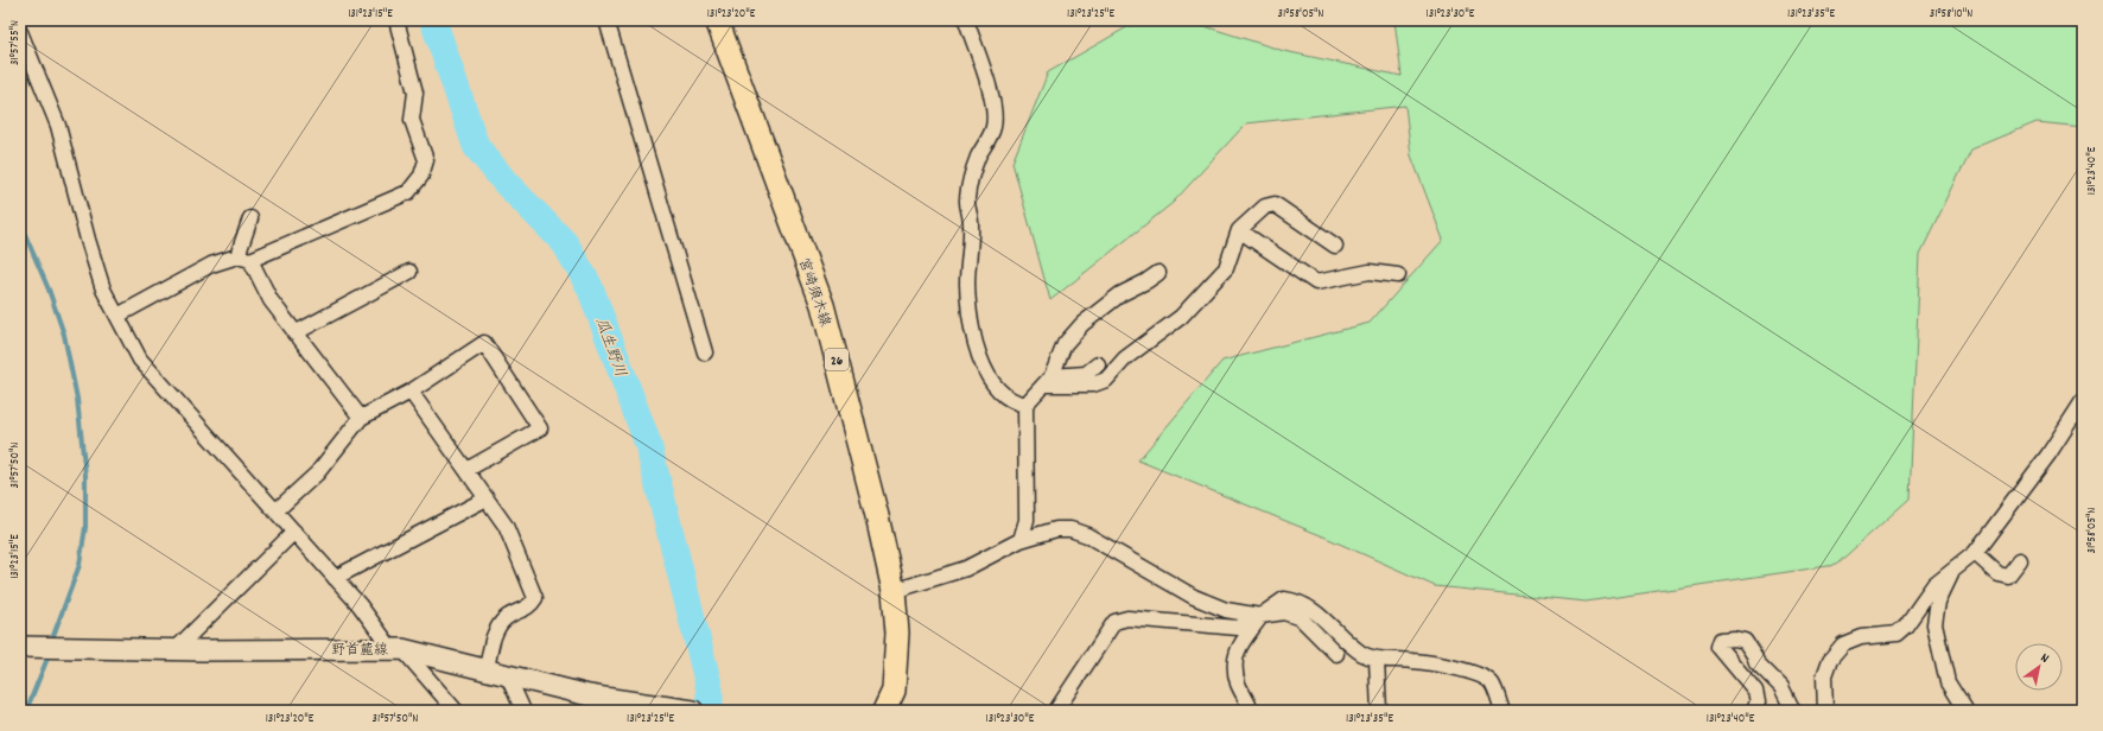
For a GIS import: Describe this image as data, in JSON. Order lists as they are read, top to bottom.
{
  "streets": {
    "main road": ["宮崎須木線", "26", "野首麓線"]
  },
  "water": ["瓜生野川"],
  "north": "top right",
  "coordinates": [
    "131°23'15\"E",
    "131°23'20\"E",
    "131°23'25\"E",
    "31°58'05\"N",
    "131°23'30\"E",
    "131°23'35\"E",
    "31°58'10\"N",
    "31°57'55\"N",
    "131°23'40\"E",
    "31°57'50\"N"
  ]
}
